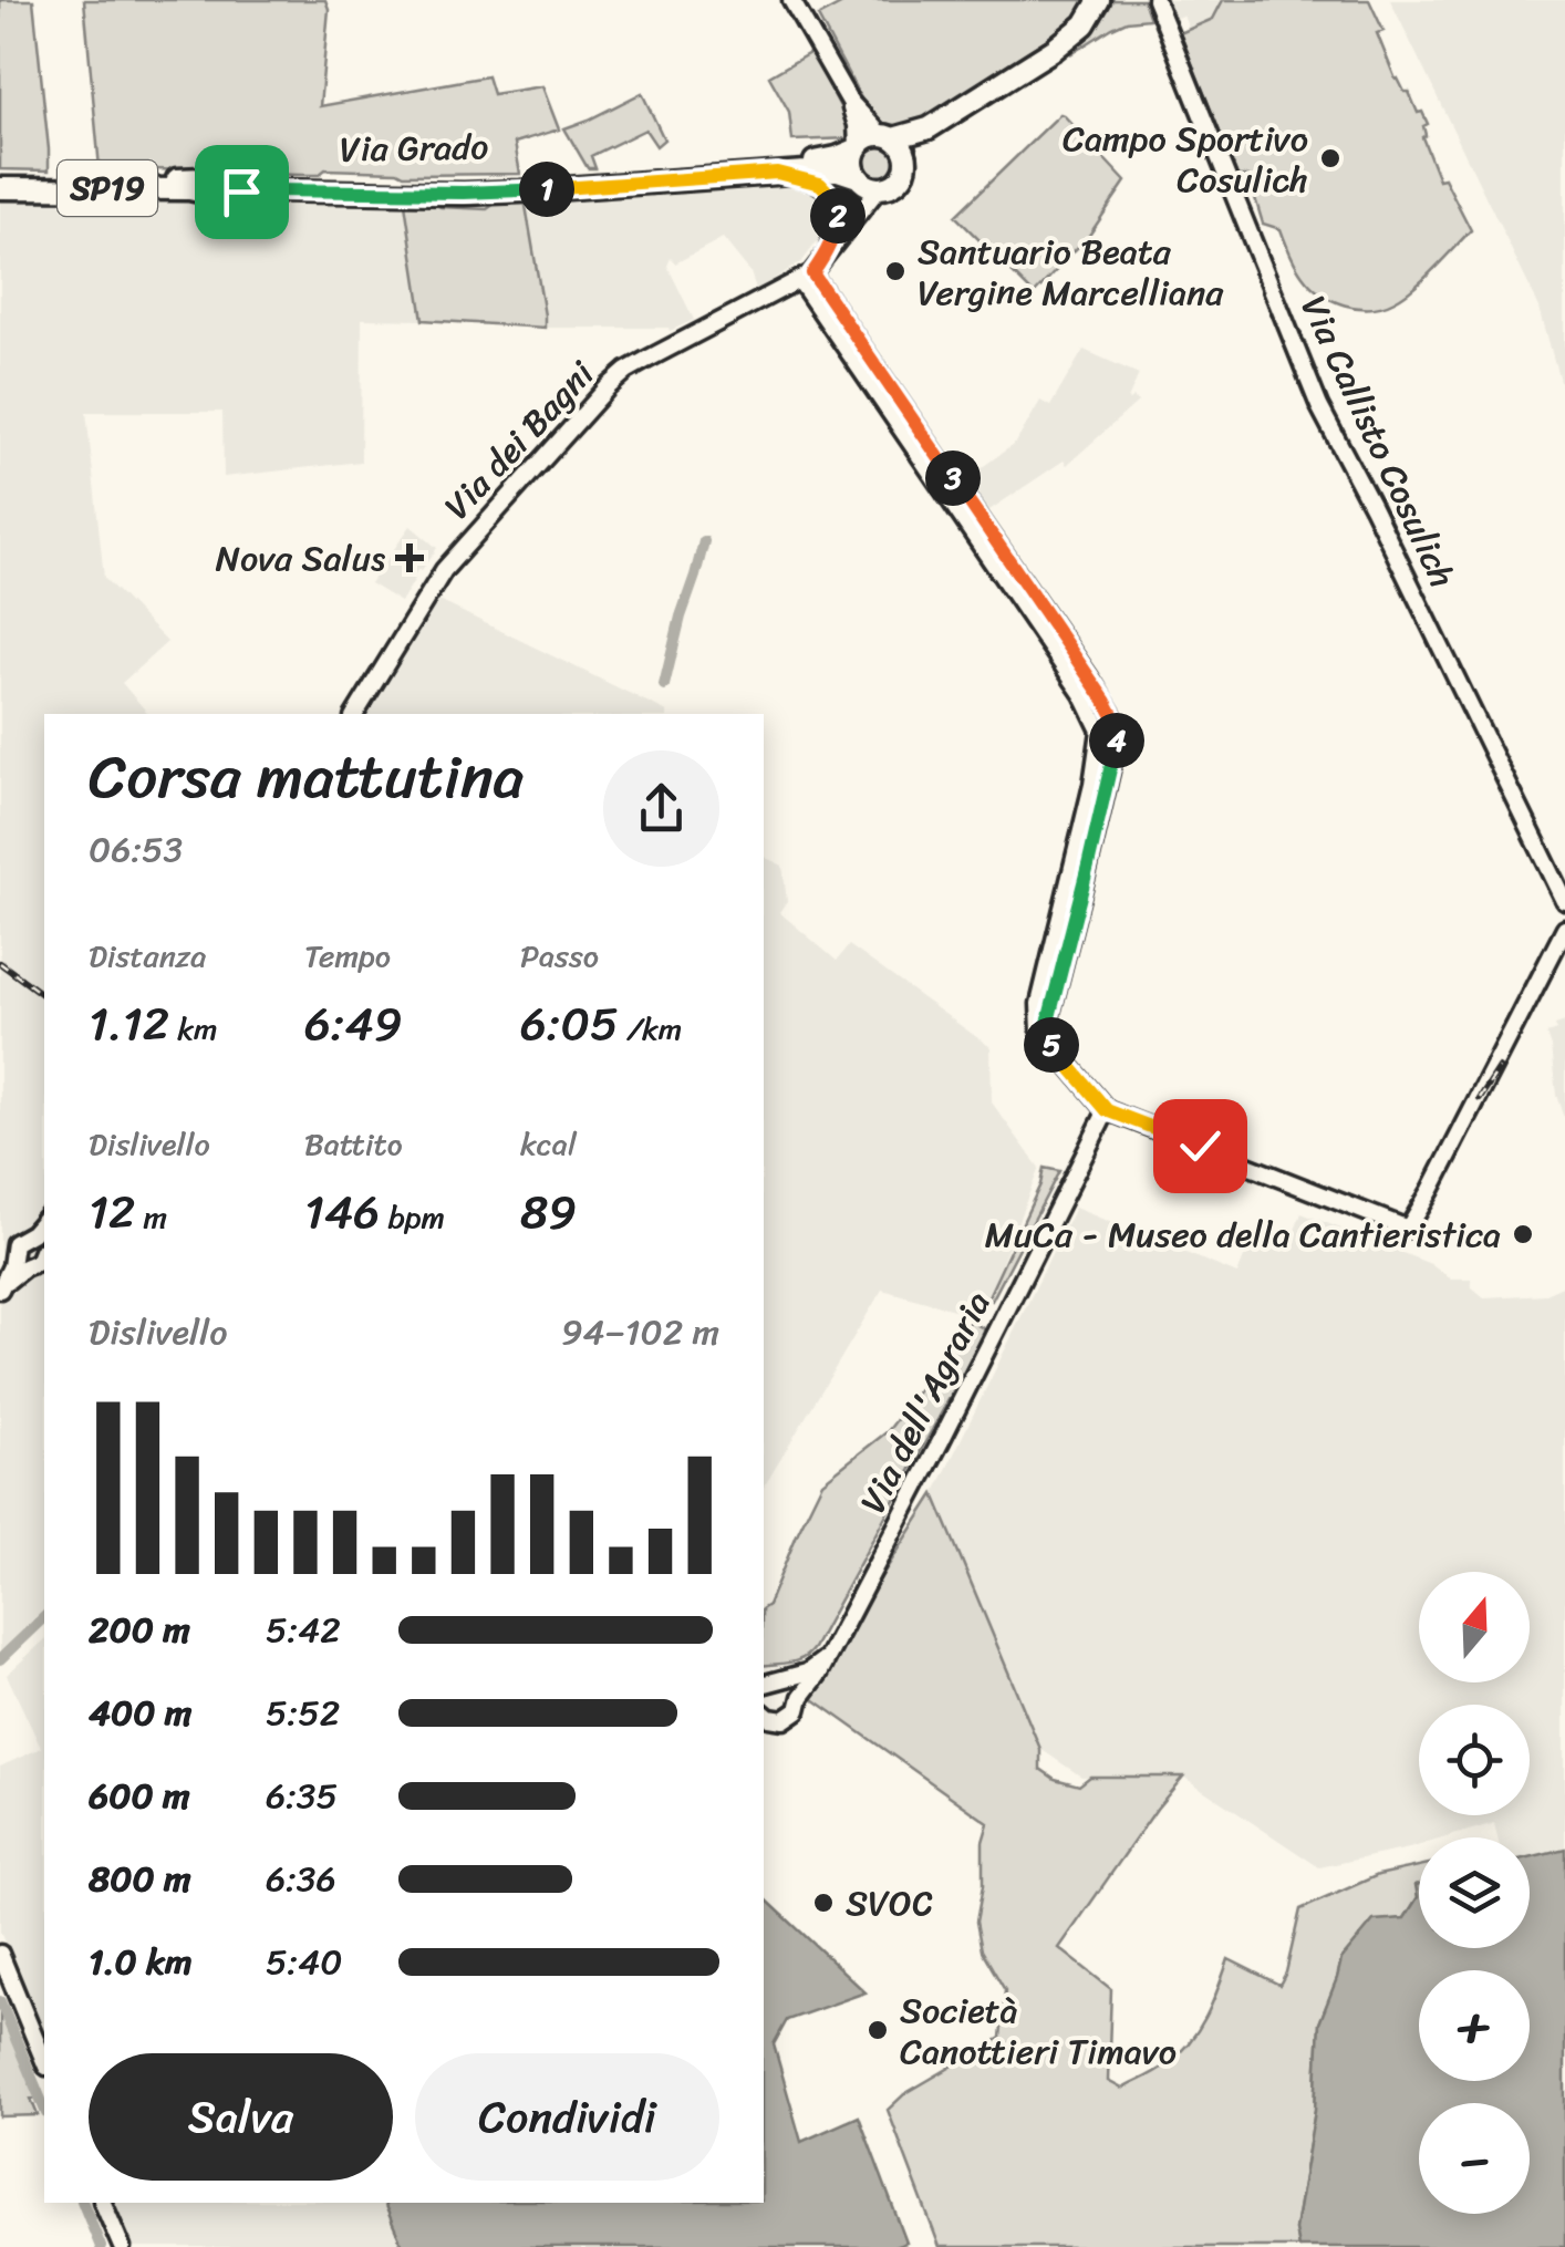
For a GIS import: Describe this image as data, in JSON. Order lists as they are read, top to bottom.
{
  "streets": {
    "main road": ["Via Grado", "SP19"],
    "street": ["Via dei Bagni", "Via Callisto Cosulich", "Via dell'Agraria"]
  },
  "places": {
    "other": [
      "Campo Sportivo Cosulich",
      "Santuario Beata Vergine Marcelliana",
      "MuCa - Museo della Cantieristica",
      "SVOC",
      "Società Canottieri Timavo"
    ],
    "health": ["Nova Salus"]
  },
  "north": "top",
  "page": {
    "pins": [
      "1",
      "2",
      "3",
      "4",
      "5"
    ],
    "heading": ["Corsa mattutina", "06:53"],
    "stats": [
      ["Distanza", "1.12 km"],
      ["Tempo", "6:49"],
      ["Passo", "6:05 /km"],
      ["Dislivello", "12 m"],
      ["Battito", "146 bpm"],
      ["kcal", "89"]
    ],
    "chart": ["Dislivello", "94–102 m"],
    "map_buttons": ["+", "−"],
    "list": [
      {
        "name": "200 m",
        "note": "5:42"
      },
      {
        "name": "400 m",
        "note": "5:52"
      },
      {
        "name": "600 m",
        "note": "6:35"
      },
      {
        "name": "800 m",
        "note": "6:36"
      },
      {
        "name": "1.0 km",
        "note": "5:40"
      }
    ],
    "buttons": ["Salva", "Condividi"]
  }
}
